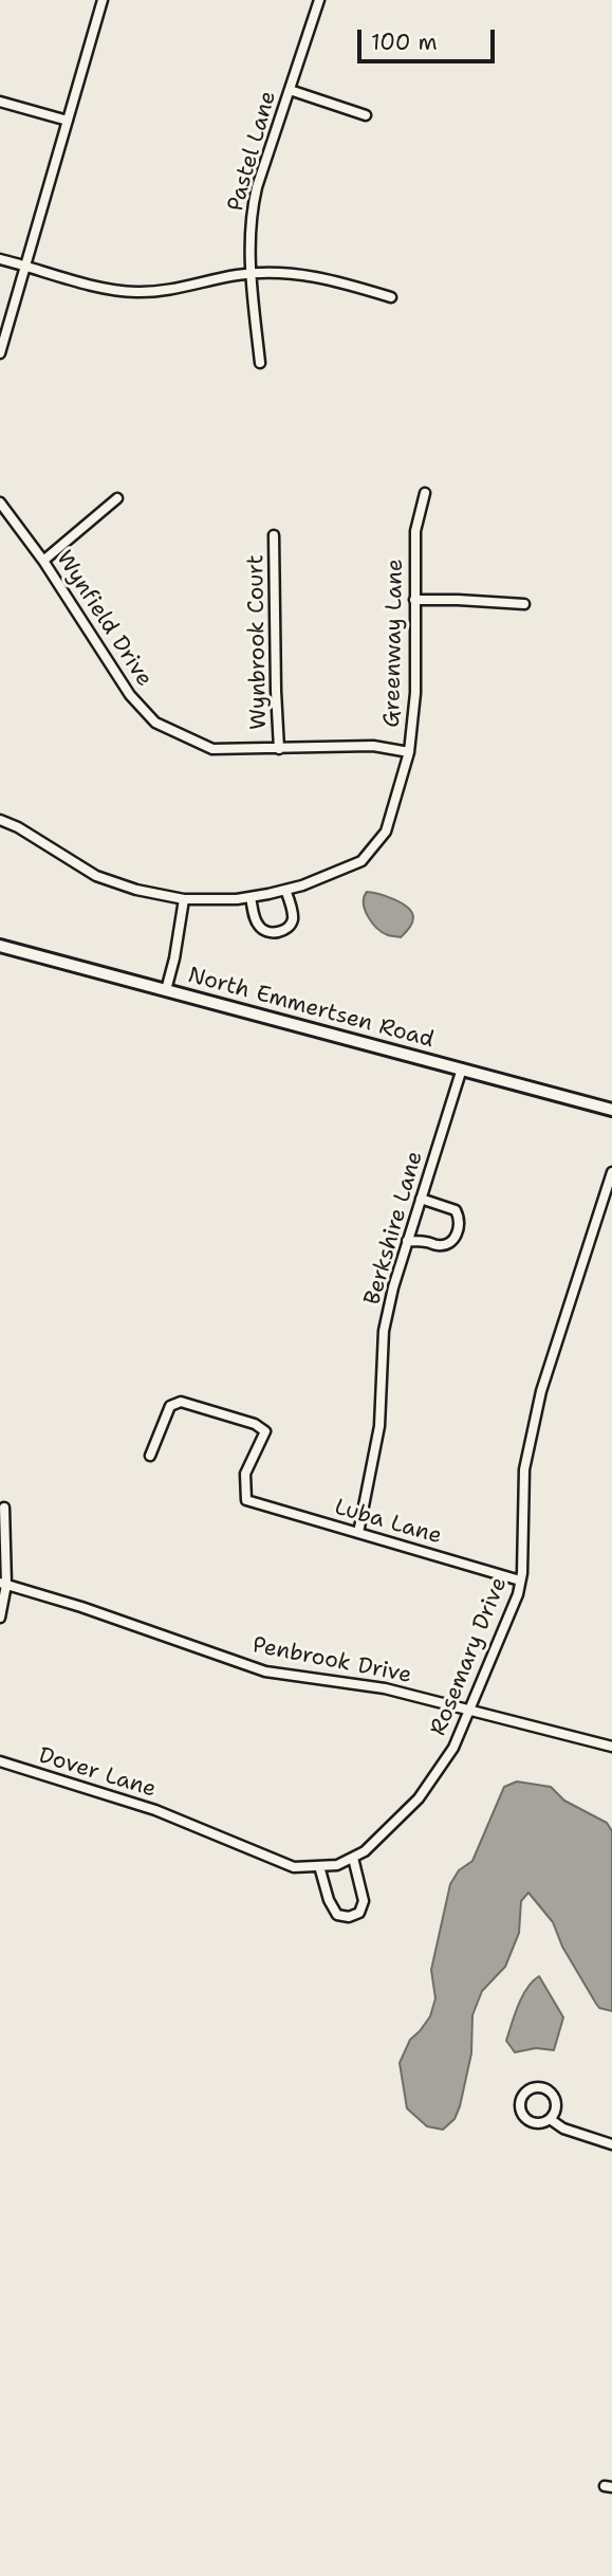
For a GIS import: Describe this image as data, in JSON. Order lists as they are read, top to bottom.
{
  "streets": {
    "street": [
      "Pastel Lane",
      "Wynfield Drive",
      "Wynbrook Court",
      "Greenway Lane",
      "North Emmertsen Road",
      "Berkshire Lane",
      "Luba Lane",
      "Rosemary Drive",
      "Penbrook Drive",
      "Dover Lane"
    ]
  },
  "crossings": [
    ["Wynfield Drive", "Wynbrook Court"],
    ["Wynfield Drive", "Greenway Lane"],
    ["North Emmertsen Road", "Berkshire Lane"],
    ["Berkshire Lane", "Luba Lane"],
    ["Luba Lane", "Rosemary Drive"],
    ["Rosemary Drive", "Penbrook Drive"],
    ["Rosemary Drive", "Dover Lane"]
  ],
  "scale_bar": "100 m"
}
